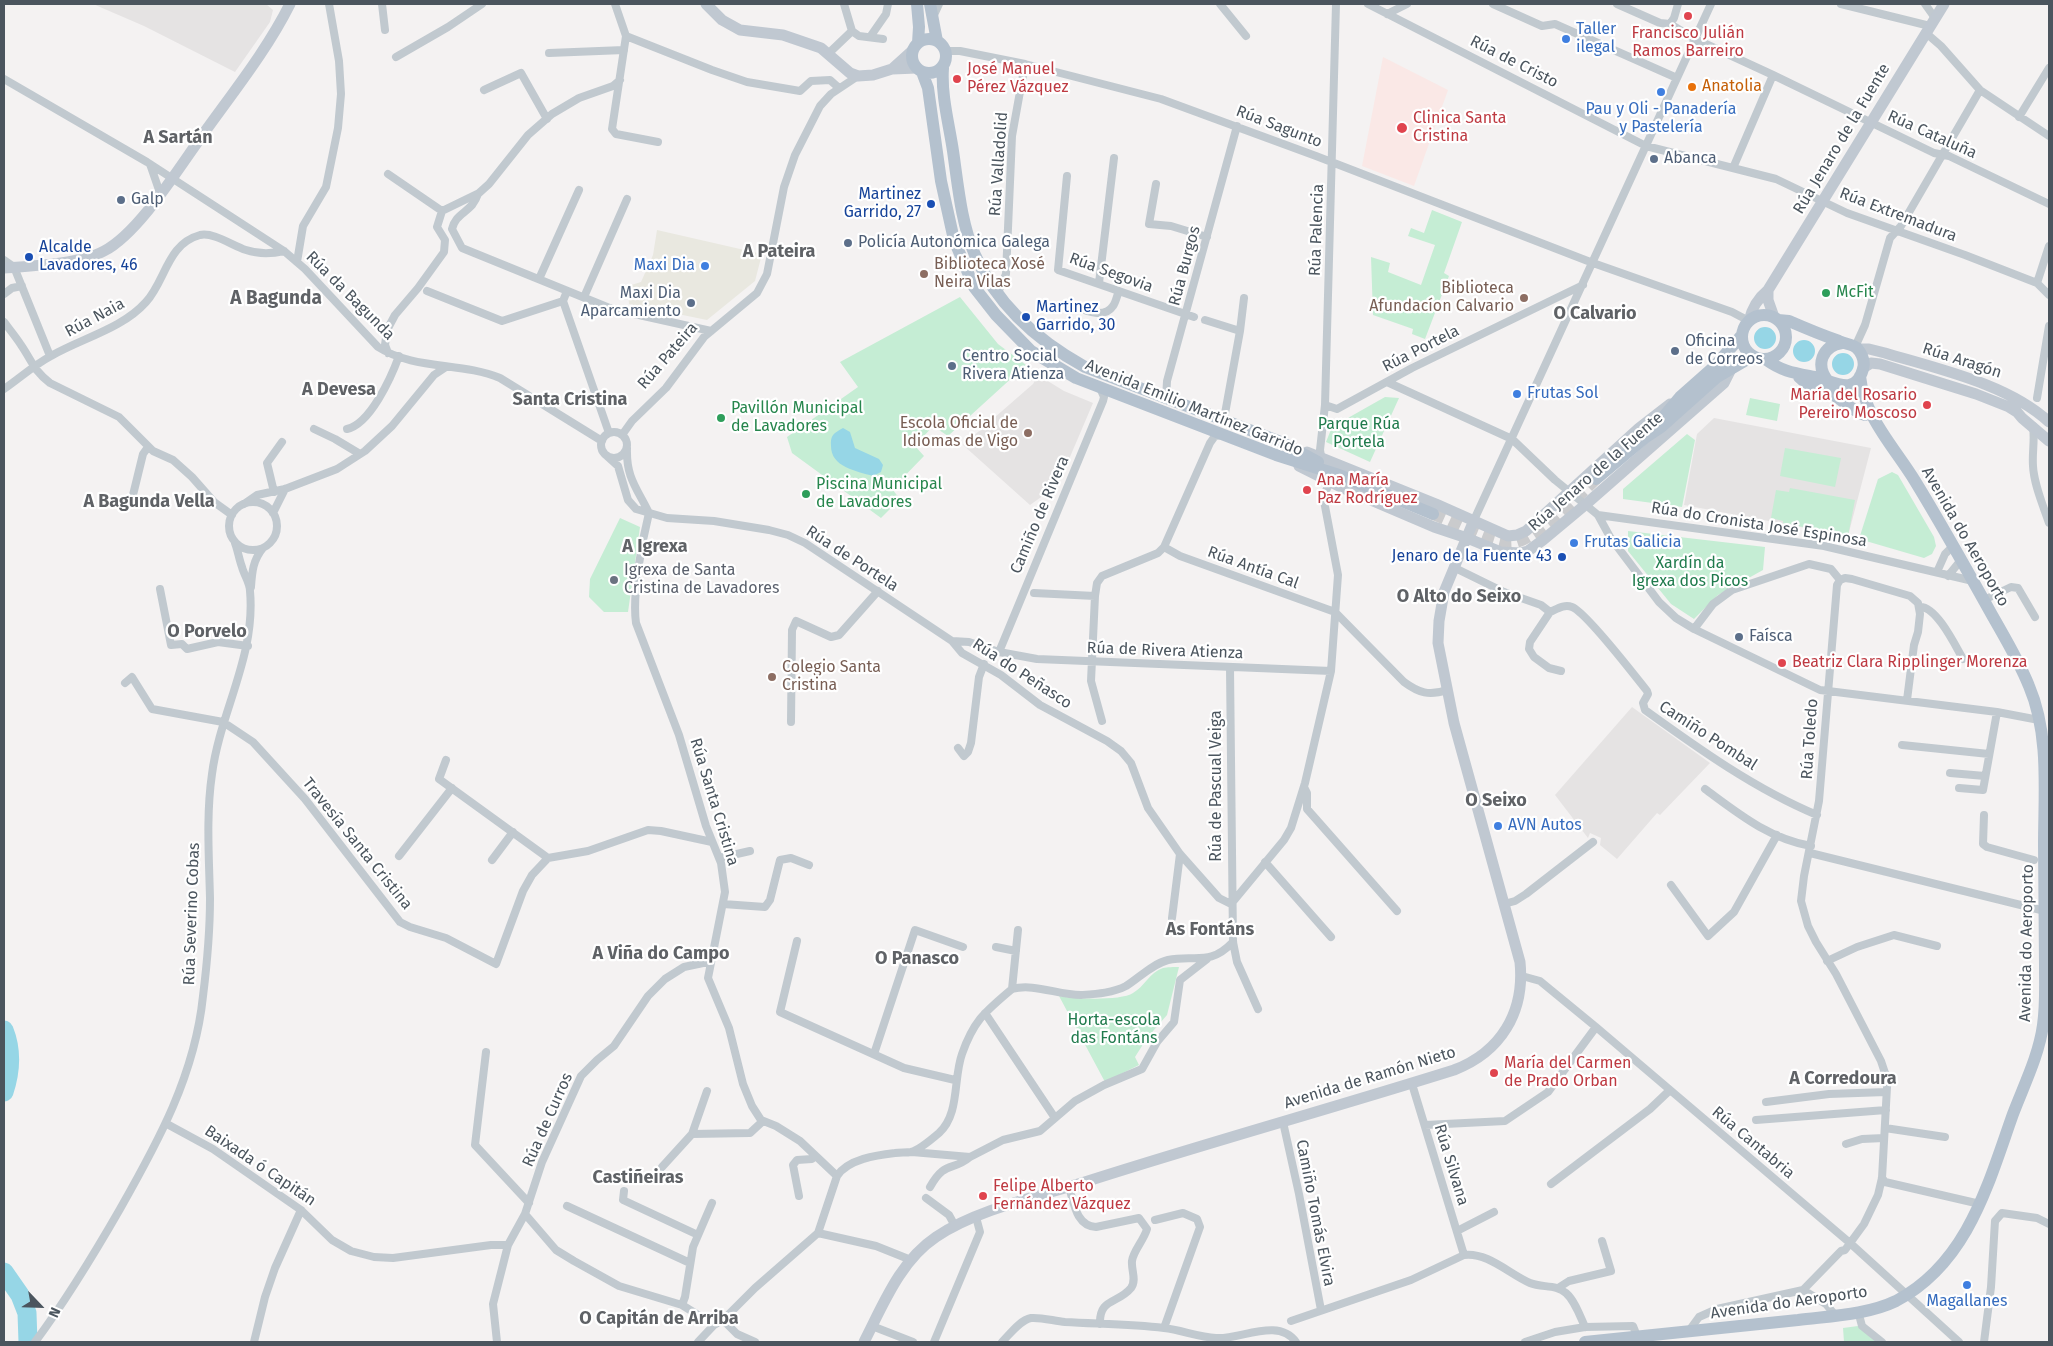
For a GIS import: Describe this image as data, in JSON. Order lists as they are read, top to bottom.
{
  "streets": {
    "main road": [
      "Rúa Jenaro de la Fuente",
      "Rúa Pateira",
      "Rúa Aragón",
      "Avenida Emilio Martínez Garrido",
      "Avenida do Aeroporto",
      "Avenida de Ramón Nieto"
    ],
    "street": [
      "Rúa de Cristo",
      "Rúa Sagunto",
      "Rúa Cataluña",
      "Rúa Valladolid",
      "Rúa Extremadura",
      "Rúa Palencia",
      "Rúa Burgos",
      "Rúa Segovia",
      "Rúa da Bagunda",
      "Rúa Naia",
      "Rúa Portela",
      "Camiño de Rivera",
      "Rúa do Cronista José Espinosa",
      "Rúa de Portela",
      "Rúa Antía Cal",
      "Rúa de Rivera Atienza",
      "Rúa do Peñasco",
      "Camiño Pombal",
      "Rúa Toledo",
      "Rúa de Pascual Veiga",
      "Rúa Santa Cristina",
      "Travesía Santa Cristina",
      "Rúa Severino Cobas",
      "Rúa de Curros",
      "Rúa Cantabria",
      "Rúa Silvana",
      "Baixada ó Capitán",
      "Camiño Tomás Elvira"
    ]
  },
  "crossings": [
    ["Rúa de Cristo", "Rúa Extremadura"],
    ["Rúa de Cristo", "Avenida de Ramón Nieto"],
    ["Rúa Sagunto", "Rúa Valladolid"],
    ["Rúa Sagunto", "Rúa Palencia"],
    ["Rúa Sagunto", "Rúa Burgos"],
    ["Rúa Sagunto", "Rúa Pateira"],
    ["Rúa Sagunto", "Avenida Emilio Martínez Garrido"],
    ["Rúa Sagunto", "Avenida de Ramón Nieto"],
    ["Rúa Cataluña", "Rúa Jenaro de la Fuente"],
    ["Rúa Cataluña", "Avenida de Ramón Nieto"],
    ["Rúa Jenaro de la Fuente", "Rúa Extremadura"],
    ["Rúa Jenaro de la Fuente", "Rúa Aragón"],
    ["Rúa Jenaro de la Fuente", "Avenida Emilio Martínez Garrido"],
    ["Rúa Jenaro de la Fuente", "Rúa Toledo"],
    ["Rúa Jenaro de la Fuente", "Avenida de Ramón Nieto"],
    ["Rúa Valladolid", "Avenida Emilio Martínez Garrido"],
    ["Rúa Extremadura", "Avenida de Ramón Nieto"],
    ["Rúa Palencia", "Rúa Portela"],
    ["Rúa Palencia", "Avenida Emilio Martínez Garrido"],
    ["Rúa Burgos", "Rúa Segovia"],
    ["Rúa Burgos", "Avenida Emilio Martínez Garrido"],
    ["Rúa da Bagunda", "Rúa Naia"],
    ["Rúa da Bagunda", "Rúa Pateira"],
    ["Rúa da Bagunda", "Rúa de Portela"],
    ["Rúa Portela", "Rúa Toledo"],
    ["Rúa Portela", "Avenida de Ramón Nieto"],
    ["Rúa Pateira", "Avenida Emilio Martínez Garrido"],
    ["Rúa Pateira", "Rúa de Portela"],
    ["Rúa Aragón", "Avenida do Aeroporto"],
    ["Avenida Emilio Martínez Garrido", "Camiño de Rivera"],
    ["Avenida Emilio Martínez Garrido", "Avenida de Ramón Nieto"],
    ["Camiño de Rivera", "Rúa de Portela"],
    ["Camiño de Rivera", "Rúa de Rivera Atienza"],
    ["Rúa do Cronista José Espinosa", "Avenida do Aeroporto"],
    ["Rúa do Cronista José Espinosa", "Rúa Toledo"],
    ["Avenida do Aeroporto", "Rúa Cantabria"],
    ["Rúa de Portela", "Rúa de Rivera Atienza"],
    ["Rúa de Portela", "Rúa do Peñasco"],
    ["Rúa de Portela", "Rúa Santa Cristina"],
    ["Rúa de Rivera Atienza", "Rúa de Pascual Veiga"],
    ["Rúa do Peñasco", "Rúa de Pascual Veiga"],
    ["Camiño Pombal", "Rúa Toledo"],
    ["Rúa Toledo", "Avenida de Ramón Nieto"],
    ["Rúa Toledo", "Rúa Cantabria"],
    ["Rúa Santa Cristina", "Rúa de Curros"],
    ["Travesía Santa Cristina", "Rúa Severino Cobas"],
    ["Rúa Severino Cobas", "Baixada ó Capitán"],
    ["Avenida de Ramón Nieto", "Rúa Cantabria"],
    ["Avenida de Ramón Nieto", "Rúa Silvana"],
    ["Avenida de Ramón Nieto", "Camiño Tomás Elvira"],
    ["Rúa de Curros", "Baixada ó Capitán"]
  ],
  "districts": [
    "A Sartán",
    "A Pateira",
    "A Bagunda",
    "O Calvario",
    "A Devesa",
    "Santa Cristina",
    "A Bagunda Vella",
    "A Igrexa",
    "O Alto do Seixo",
    "O Porvelo",
    "O Seixo",
    "As Fontáns",
    "A Viña do Campo",
    "O Panasco",
    "A Corredoura",
    "Castiñeiras",
    "O Capitán de Arriba"
  ],
  "parks": ["Parque Rúa Portela", "Xardín da Igrexa dos Picos", "Horta-escola das Fontáns"],
  "places": [
    "Francisco Julián Ramos Barreiro",
    "Taller ilegal",
    "José Manuel Pérez Vázquez",
    "Anatolia",
    "Pau y Oli - Panadería y Pastelería",
    "Clinica Santa Cristina",
    "Abanca",
    "Galp",
    "Martinez Garrido, 27",
    "Policía Autonómica Galega",
    "Alcalde Lavadores, 46",
    "Maxi Dia",
    "Biblioteca Xosé Neira Vilas",
    "McFit",
    "Biblioteca Afundacíon Calvario",
    "Maxi Dia Aparcamiento",
    "Martinez Garrido, 30",
    "Oficina de Correos",
    "Centro Social Rivera Atienza",
    "Frutas Sol",
    "María del Rosario Pereiro Moscoso",
    "Pavillón Municipal de Lavadores",
    "Escola Oficial de Idiomas de Vigo",
    "Ana María Paz Rodríguez",
    "Piscina Municipal de Lavadores",
    "Frutas Galicia",
    "Jenaro de la Fuente 43",
    "Igrexa de Santa Cristina de Lavadores",
    "Faísca",
    "Beatriz Clara Ripplinger Morenza",
    "Colegio Santa Cristina",
    "AVN Autos",
    "María del Carmen de Prado Orban",
    "Felipe Alberto Fernández Vázquez",
    "Magallanes"
  ],
  "north": "bottom right"
}
